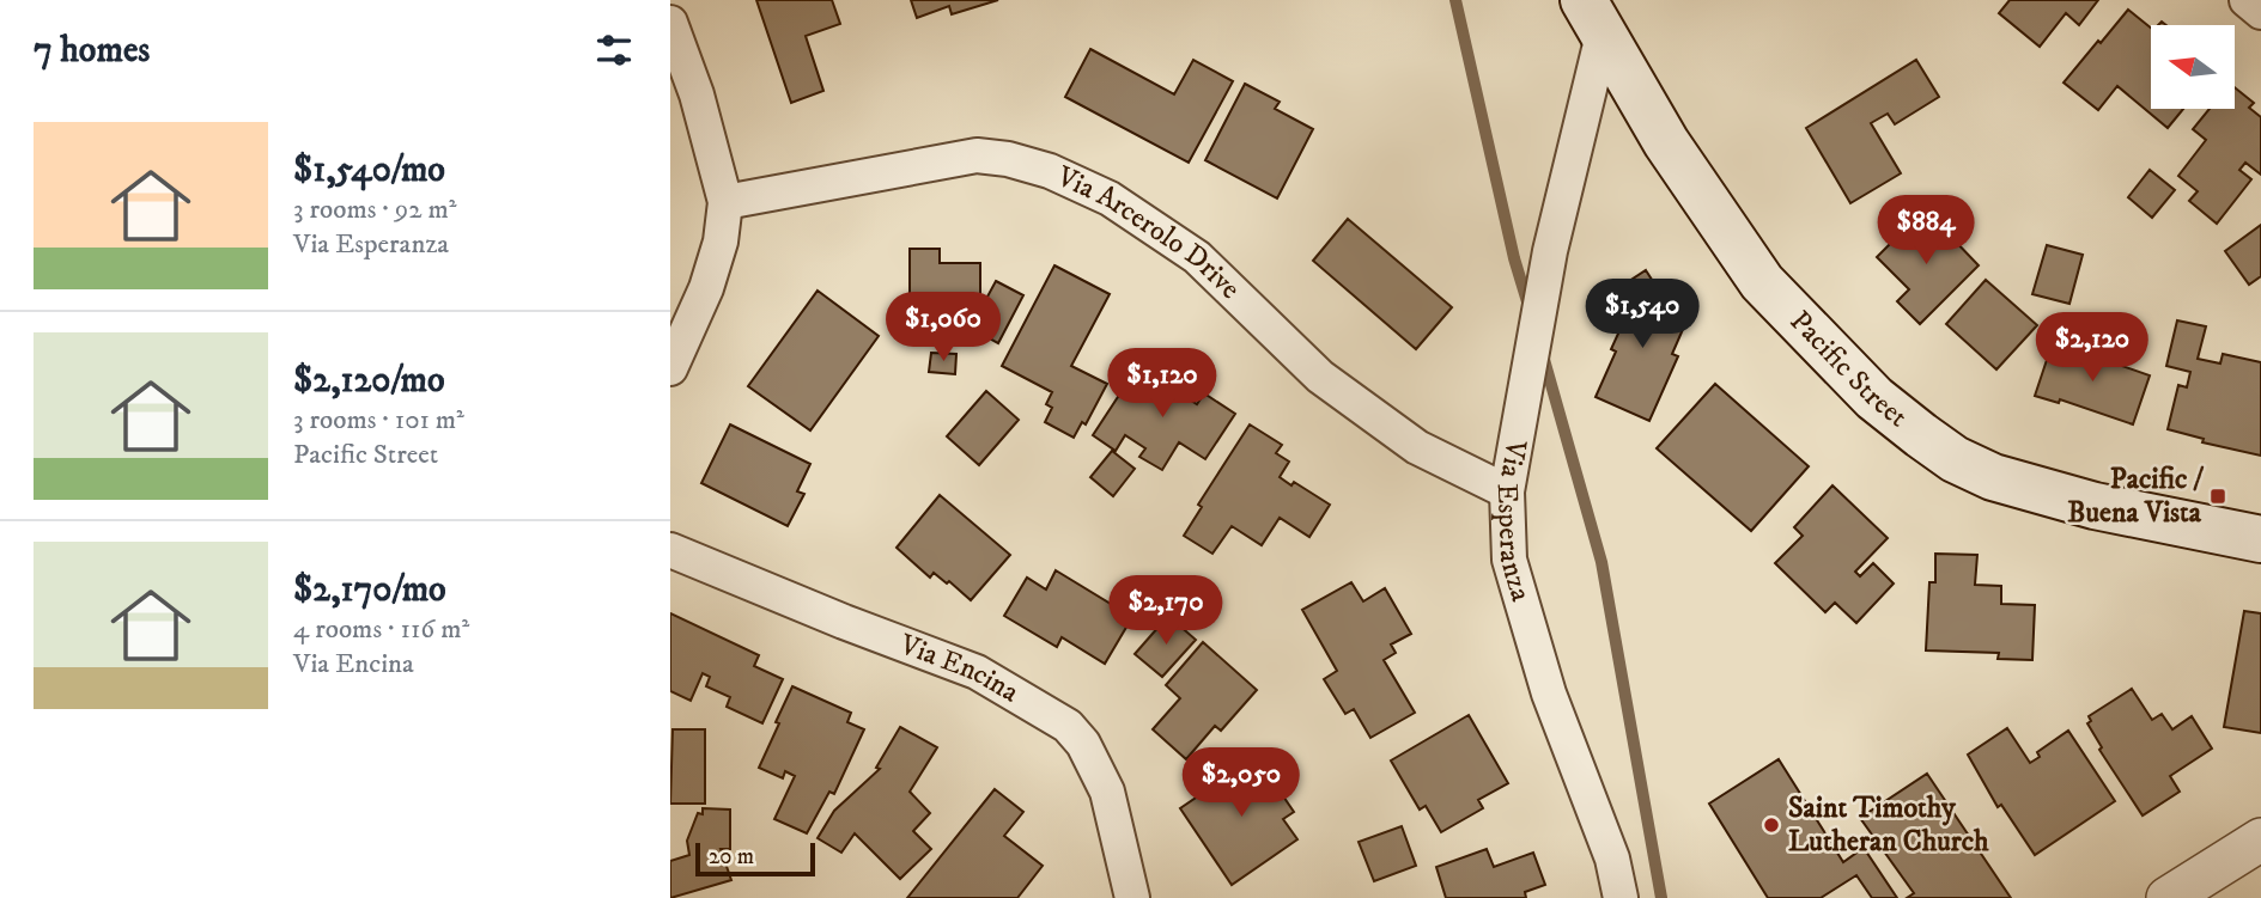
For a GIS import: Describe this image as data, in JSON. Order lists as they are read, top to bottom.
{
  "streets": {
    "main road": ["Pacific Street"],
    "street": ["Via Arcerolo Drive", "Via Esperanza", "Via Encina"]
  },
  "crossings": [
    ["Via Arcerolo Drive", "Via Esperanza"],
    ["Pacific Street", "Via Esperanza"]
  ],
  "places": {
    "transit": ["Pacific / Buena Vista"],
    "other": ["Saint Timothy Lutheran Church"]
  },
  "scale_bar": "20 m",
  "north": "left",
  "page": {
    "heading": "7 homes",
    "list": [
      {
        "name": "$1,540/mo",
        "note": "3 rooms · 92 m² · Via Esperanza"
      },
      {
        "name": "$2,120/mo",
        "note": "3 rooms · 101 m² · Pacific Street"
      },
      {
        "name": "$2,170/mo",
        "note": "4 rooms · 116 m² · Via Encina"
      }
    ],
    "price": [
      "$884",
      "$1,540",
      "$1,060",
      "$2,120",
      "$1,120",
      "$2,170",
      "$2,050"
    ],
    "scale": "20 m"
  }
}
